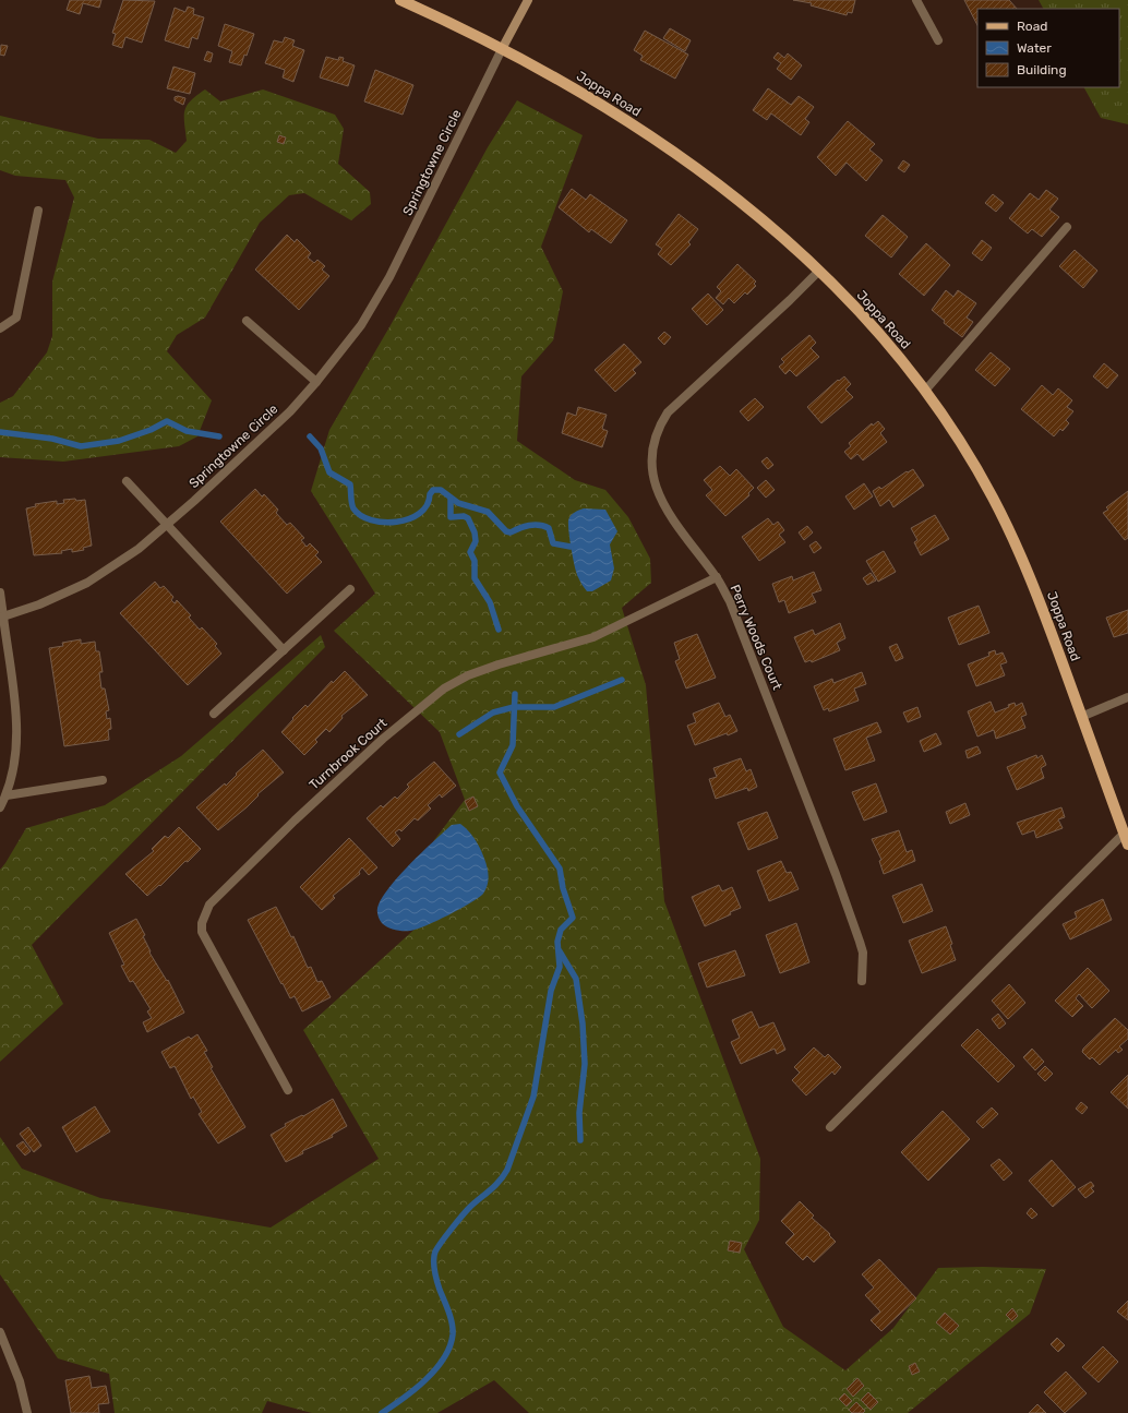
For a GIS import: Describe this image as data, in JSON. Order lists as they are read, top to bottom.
{
  "streets": {
    "main road": ["Joppa Road"],
    "street": ["Springtowne Circle", "Perry Woods Court", "Turnbrook Court"]
  },
  "crossings": [
    ["Joppa Road", "Springtowne Circle"],
    ["Joppa Road", "Perry Woods Court"],
    ["Perry Woods Court", "Turnbrook Court"]
  ],
  "legend": ["Road", "Water", "Building"]
}
